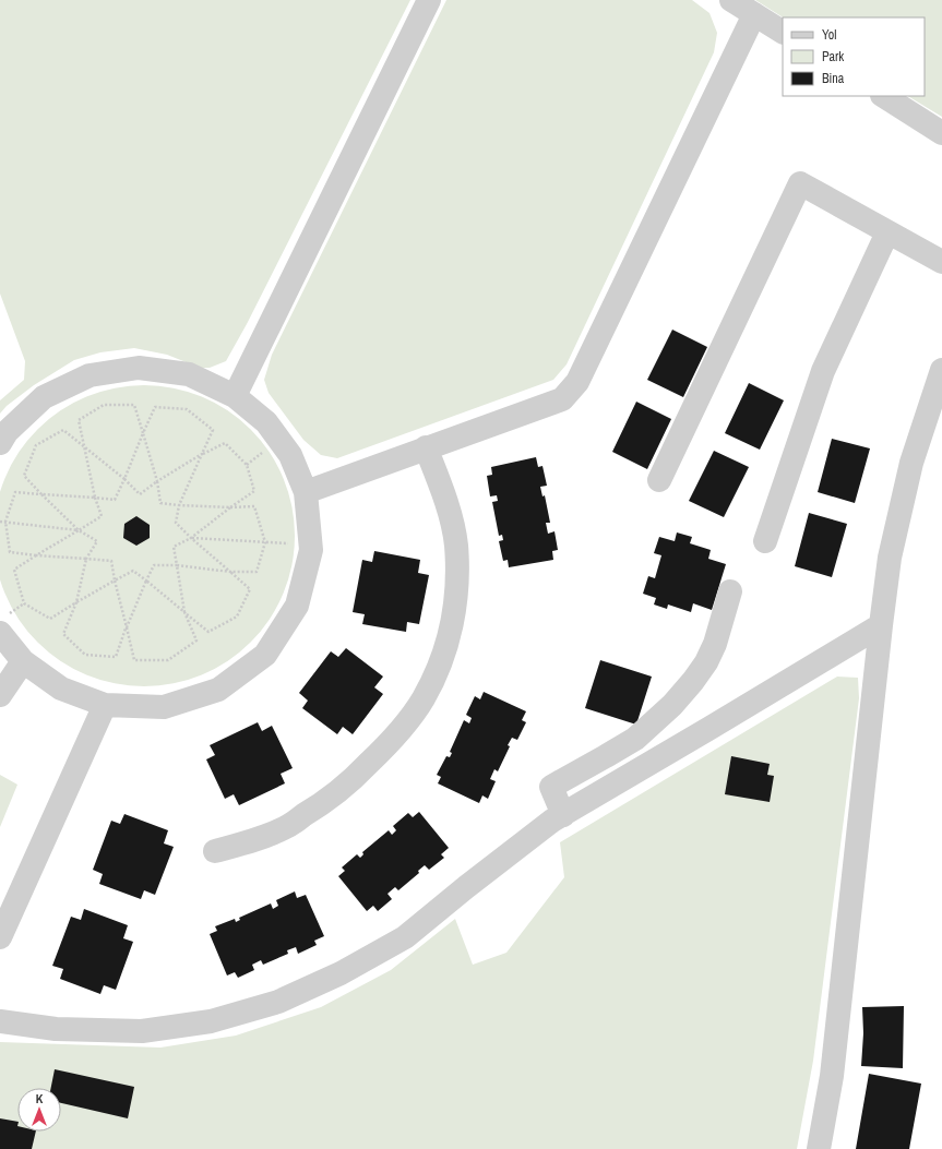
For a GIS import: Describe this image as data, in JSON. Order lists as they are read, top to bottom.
{
  "legend": ["Yol", "Park", "Bina"],
  "north": "top"
}
